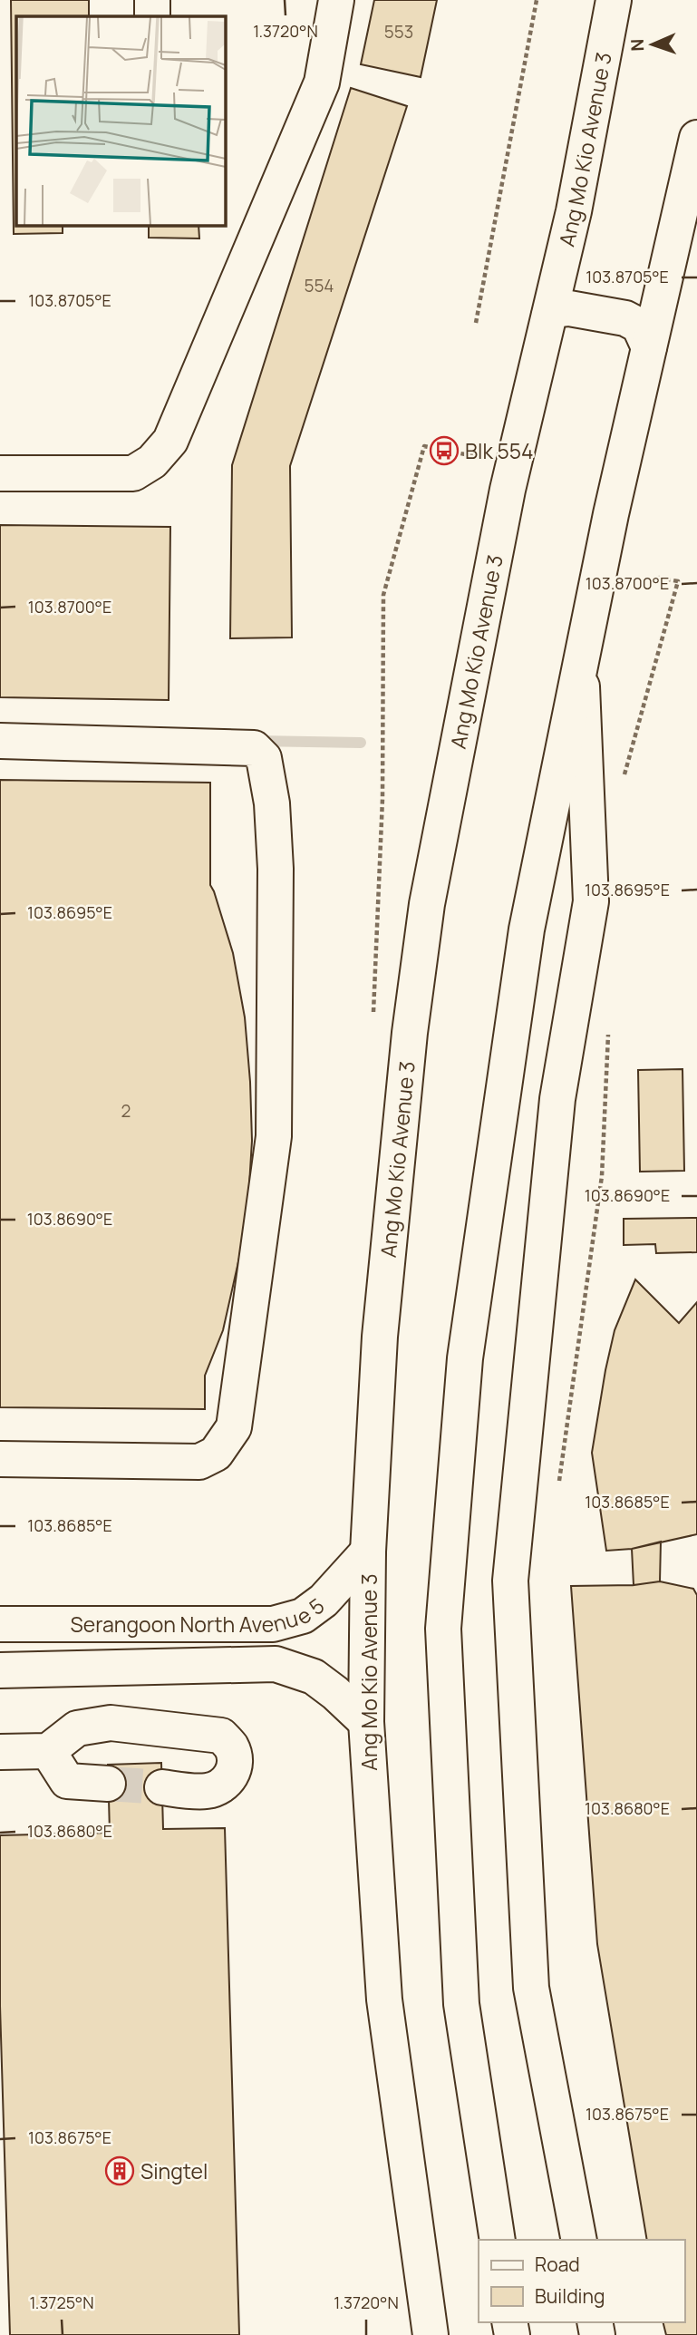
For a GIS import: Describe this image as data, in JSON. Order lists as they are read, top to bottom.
{
  "streets": {
    "main road": ["Ang Mo Kio Avenue 3", "Serangoon North Avenue 5"]
  },
  "crossings": [
    ["Ang Mo Kio Avenue 3", "Serangoon North Avenue 5"]
  ],
  "places": {
    "bus stop": ["Blk 554"],
    "building": ["Singtel"]
  },
  "house_numbers": ["553", "554", "2"],
  "legend": ["Road", "Building"],
  "north": "left",
  "coordinates": [
    "1.3720°N",
    "103.8705°E",
    "103.8700°E",
    "103.8695°E",
    "103.8690°E",
    "103.8685°E",
    "103.8680°E",
    "103.8675°E",
    "1.3725°N"
  ]
}
